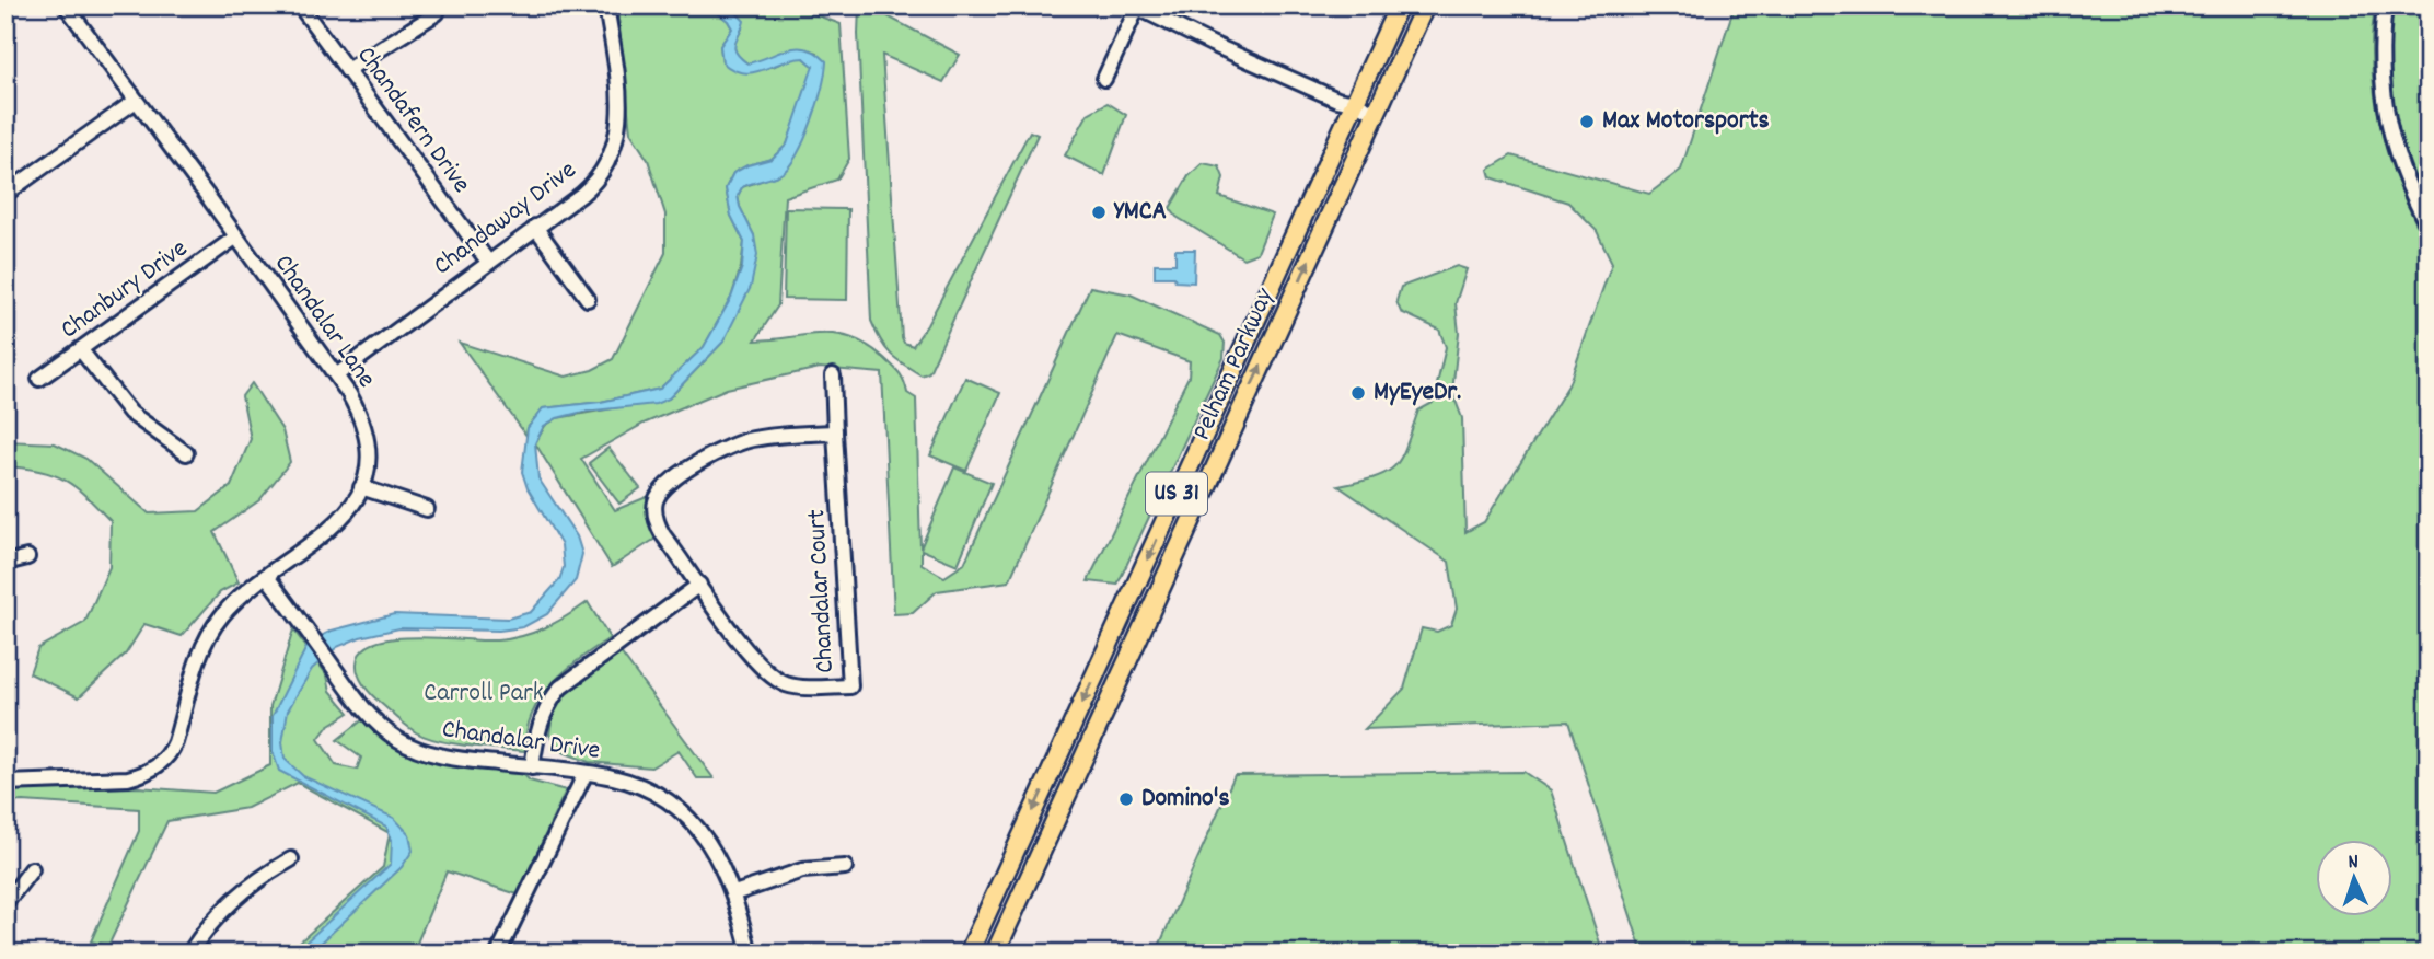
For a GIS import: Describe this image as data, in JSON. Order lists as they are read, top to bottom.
{
  "streets": {
    "main road": ["Pelham Parkway", "US 31"],
    "street": [
      "Chandafern Drive",
      "Chandaway Drive",
      "Chanbury Drive",
      "Chandalar Lane",
      "Chandalar Court",
      "Chandalar Drive"
    ]
  },
  "crossings": [
    ["Chandafern Drive", "Chandaway Drive"],
    ["Chandaway Drive", "Chandalar Lane"],
    ["Chanbury Drive", "Chandalar Lane"],
    ["Chandalar Lane", "Chandalar Drive"]
  ],
  "parks": ["Carroll Park"],
  "places": [
    "Max Motorsports",
    "YMCA",
    "MyEyeDr.",
    "Domino's"
  ],
  "north": "top"
}
